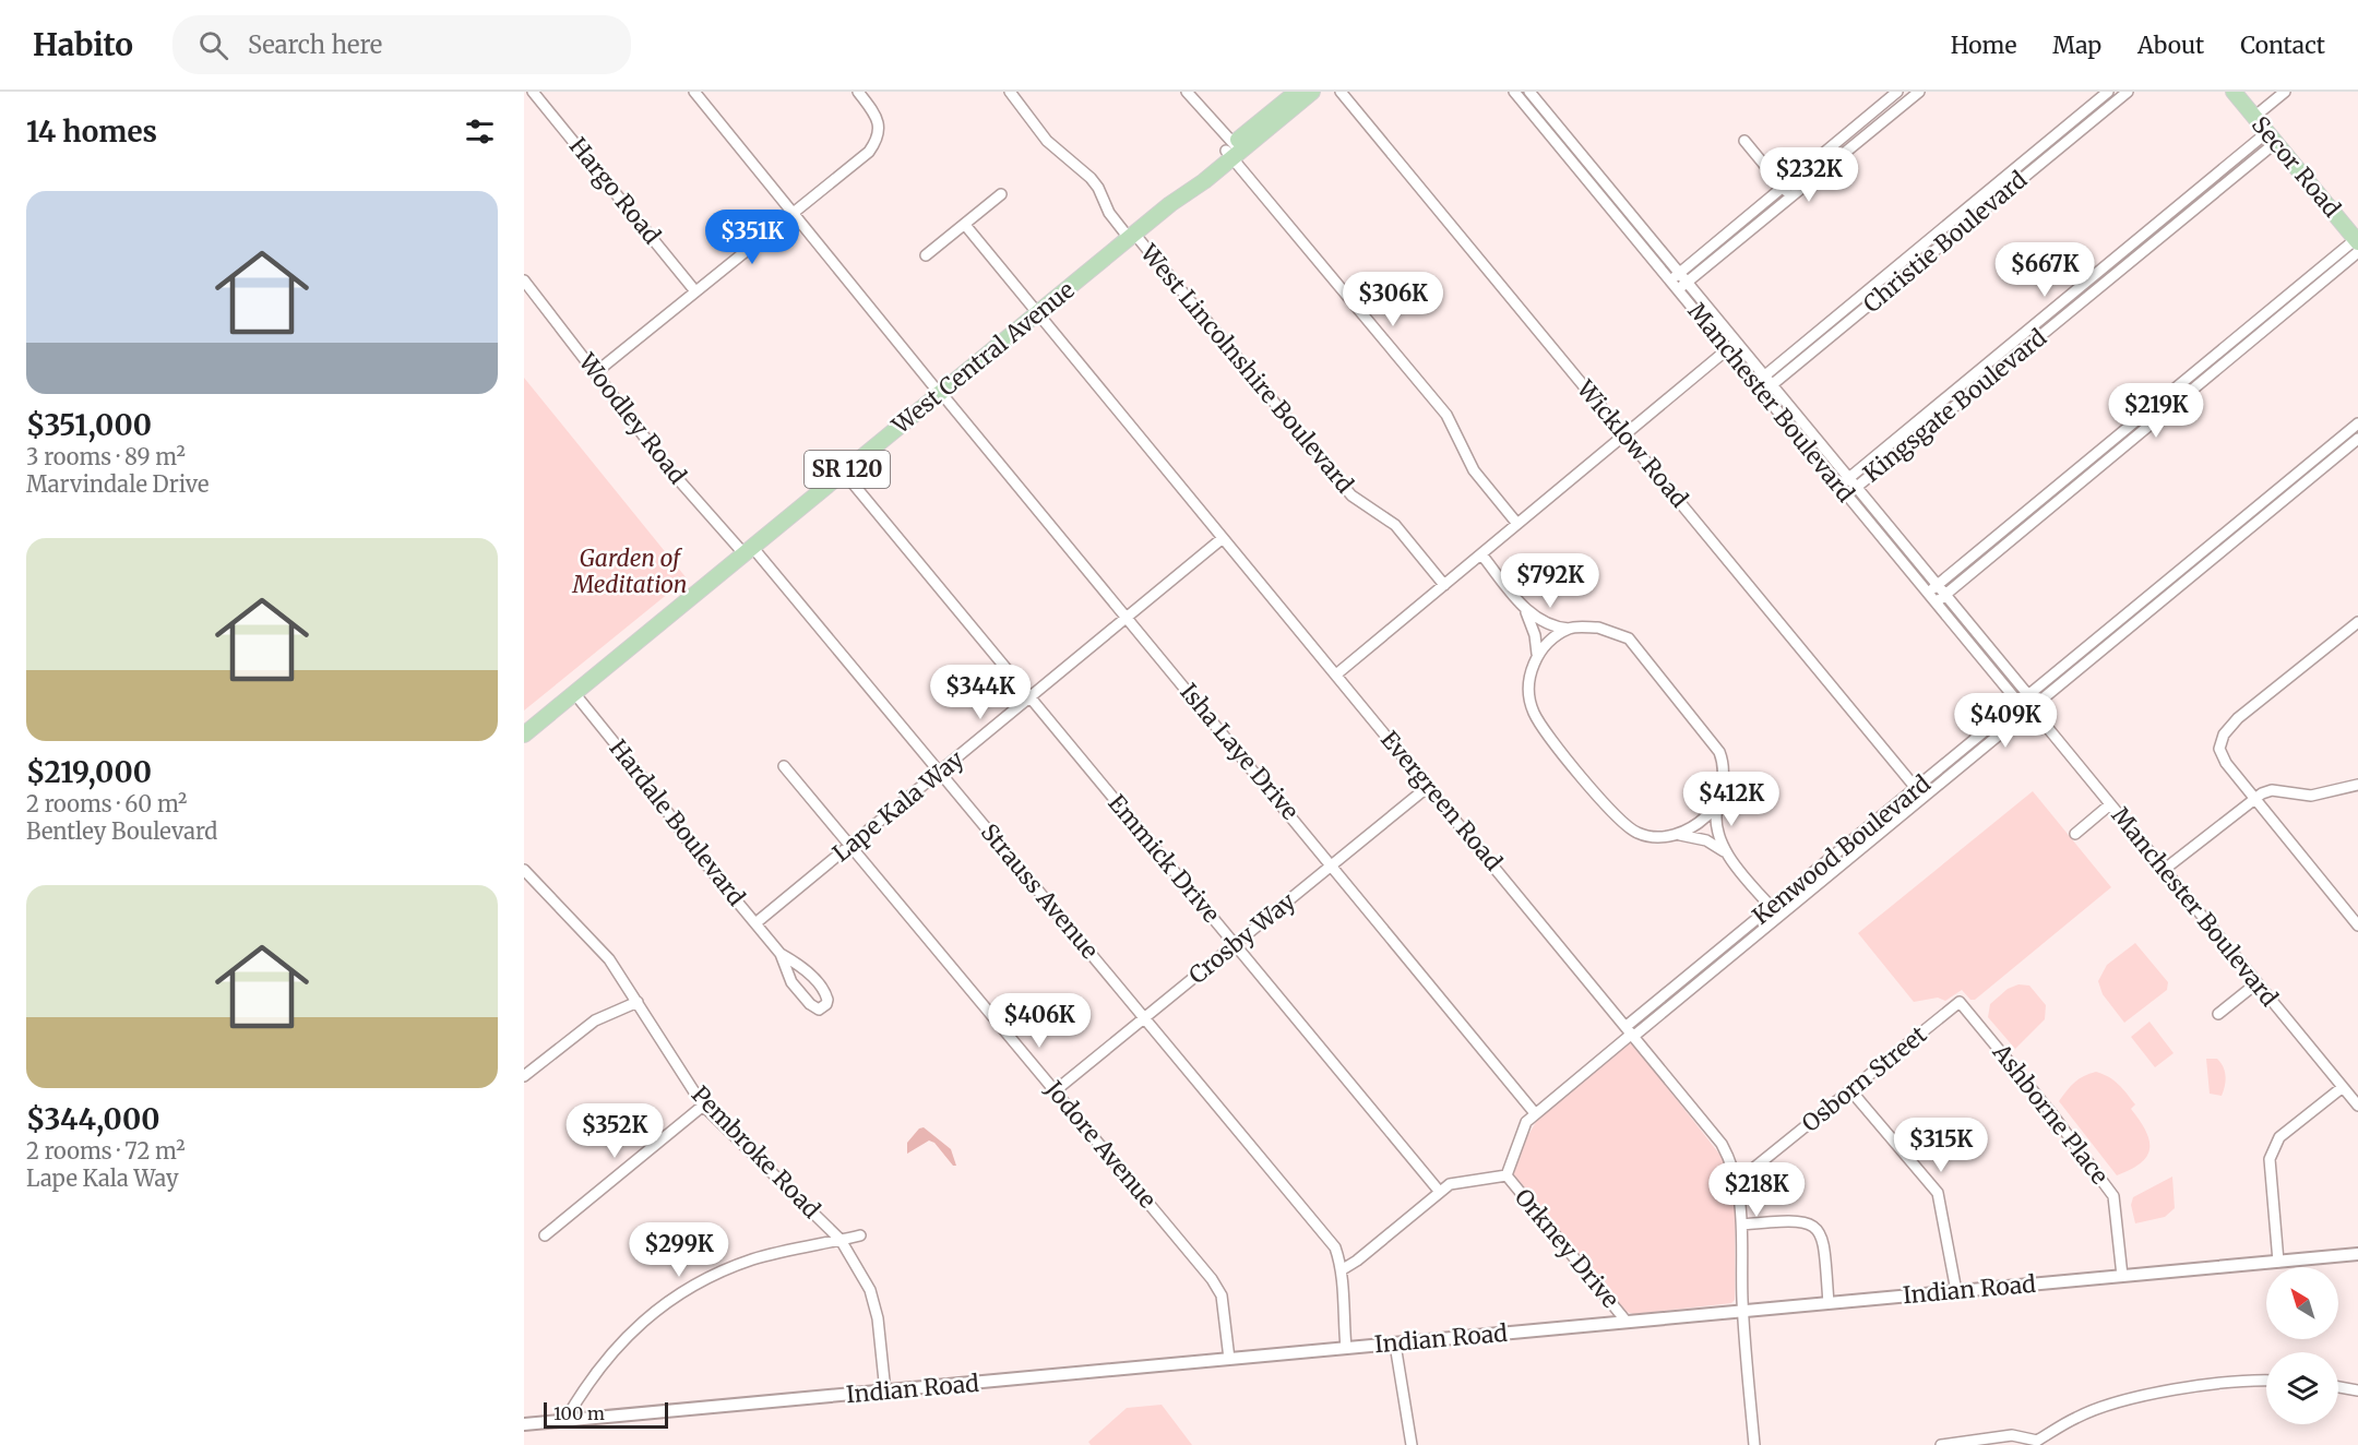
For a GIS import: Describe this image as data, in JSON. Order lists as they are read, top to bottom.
{
  "streets": {
    "main road": ["Secor Road", "West Central Avenue", "SR 120"],
    "street": [
      "Hargo Road",
      "Christie Boulevard",
      "West Lincolnshire Boulevard",
      "Manchester Boulevard",
      "Kingsgate Boulevard",
      "Woodley Road",
      "Wicklow Road",
      "Isha Laye Drive",
      "Evergreen Road",
      "Lape Kala Way",
      "Hardale Boulevard",
      "Kenwood Boulevard",
      "Emmick Drive",
      "Strauss Avenue",
      "Crosby Way",
      "Osborn Street",
      "Ashborne Place",
      "Jodore Avenue",
      "Pembroke Road",
      "Orkney Drive",
      "Indian Road"
    ]
  },
  "crossings": [
    ["Secor Road", "Kingsgate Boulevard"],
    ["Christie Boulevard", "Manchester Boulevard"],
    ["West Central Avenue", "West Lincolnshire Boulevard"],
    ["West Central Avenue", "Woodley Road"],
    ["West Central Avenue", "Isha Laye Drive"],
    ["West Central Avenue", "Evergreen Road"],
    ["West Central Avenue", "Hardale Boulevard"],
    ["West Central Avenue", "Emmick Drive"],
    ["West Central Avenue", "Strauss Avenue"],
    ["Manchester Boulevard", "Kingsgate Boulevard"],
    ["Manchester Boulevard", "Kenwood Boulevard"],
    ["Woodley Road", "Strauss Avenue"],
    ["Wicklow Road", "Kenwood Boulevard"],
    ["Isha Laye Drive", "Lape Kala Way"],
    ["Isha Laye Drive", "Crosby Way"],
    ["Evergreen Road", "Lape Kala Way"],
    ["Evergreen Road", "Kenwood Boulevard"],
    ["Evergreen Road", "Crosby Way"],
    ["Evergreen Road", "Osborn Street"],
    ["Evergreen Road", "Indian Road"],
    ["Lape Kala Way", "Hardale Boulevard"],
    ["Lape Kala Way", "Emmick Drive"],
    ["Lape Kala Way", "Strauss Avenue"],
    ["Lape Kala Way", "Jodore Avenue"],
    ["Emmick Drive", "Crosby Way"],
    ["Strauss Avenue", "Crosby Way"],
    ["Strauss Avenue", "Indian Road"],
    ["Crosby Way", "Jodore Avenue"],
    ["Osborn Street", "Ashborne Place"],
    ["Ashborne Place", "Indian Road"],
    ["Jodore Avenue", "Indian Road"],
    ["Pembroke Road", "Indian Road"],
    ["Orkney Drive", "Indian Road"]
  ],
  "parks": ["Garden of Meditation"],
  "scale_bar": "100 m",
  "north": "top left",
  "page": {
    "header": "Habito",
    "search": "Search here",
    "nav": [
      "Home",
      "Map",
      "About",
      "Contact"
    ],
    "heading": "14 homes",
    "price": [
      "$232K",
      "$351K",
      "$667K",
      "$306K",
      "$219K",
      "$792K",
      "$344K",
      "$409K",
      "$412K",
      "$406K",
      "$352K",
      "$315K",
      "$218K",
      "$299K"
    ],
    "list": [
      {
        "name": "$351,000",
        "note": "3 rooms · 89 m² · Marvindale Drive"
      },
      {
        "name": "$219,000",
        "note": "2 rooms · 60 m² · Bentley Boulevard"
      },
      {
        "name": "$344,000",
        "note": "2 rooms · 72 m² · Lape Kala Way"
      }
    ],
    "scale": "100 m"
  }
}
